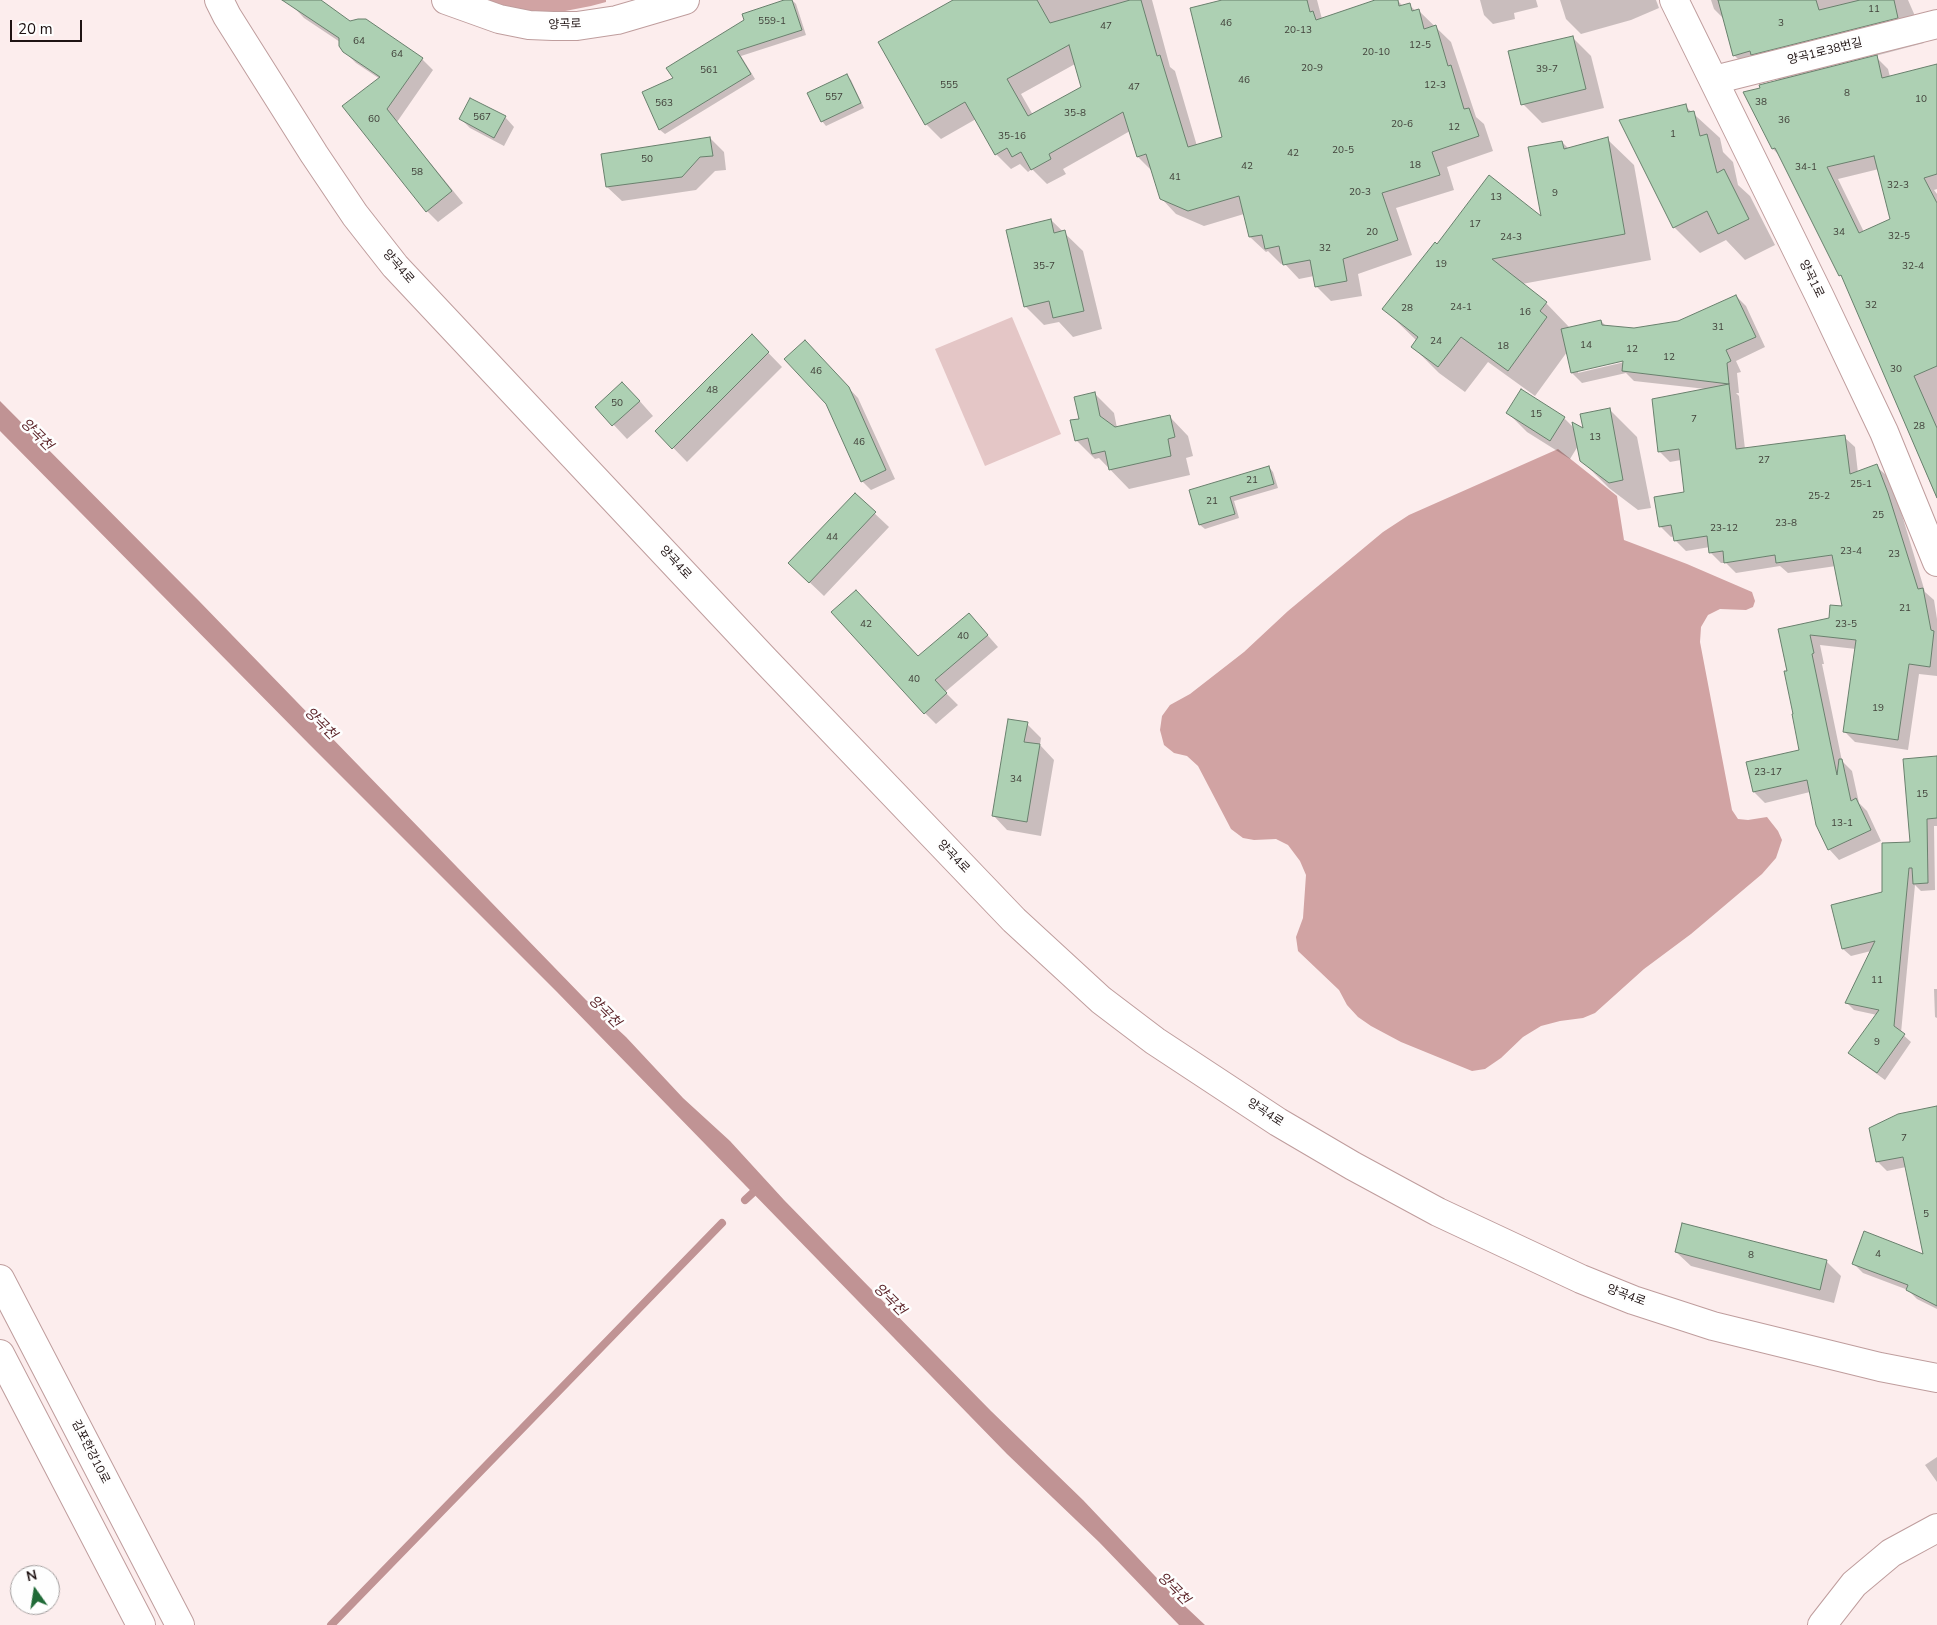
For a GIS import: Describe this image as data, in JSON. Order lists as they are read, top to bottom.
{
  "streets": {
    "main road": [
      "양곡로",
      "양곡1로38번길",
      "양곡4로",
      "양곡1로",
      "김포한강10로"
    ]
  },
  "crossings": [
    ["양곡1로38번길", "양곡1로"]
  ],
  "water": ["양곡천"],
  "house_numbers": [
    "11",
    "559-1",
    "46",
    "3",
    "47",
    "20-13",
    "64",
    "12-5",
    "20-10",
    "64",
    "20-9",
    "39-7",
    "561",
    "46",
    "555",
    "12-3",
    "47",
    "8",
    "557",
    "10",
    "38",
    "563",
    "35-8",
    "567",
    "60",
    "36",
    "20-6",
    "12",
    "1",
    "35-16",
    "20-5",
    "42",
    "50",
    "18",
    "42",
    "34-1",
    "58",
    "41",
    "32-3",
    "20-3",
    "9",
    "13",
    "17",
    "20",
    "34",
    "32-5",
    "24-3",
    "32",
    "19",
    "35-7",
    "32-4",
    "32",
    "24-1",
    "28",
    "16",
    "31",
    "24",
    "14",
    "18",
    "12",
    "12",
    "30",
    "46",
    "48",
    "50",
    "15",
    "7",
    "28",
    "13",
    "46",
    "27",
    "21",
    "25-1",
    "25-2",
    "21",
    "25",
    "23-8",
    "23-12",
    "44",
    "23-4",
    "23",
    "21",
    "42",
    "23-5",
    "40",
    "40",
    "19",
    "23-17",
    "34",
    "15",
    "13-1",
    "11",
    "9",
    "7",
    "5",
    "4",
    "8"
  ],
  "scale_bar": "20 m",
  "north": "top"
}
